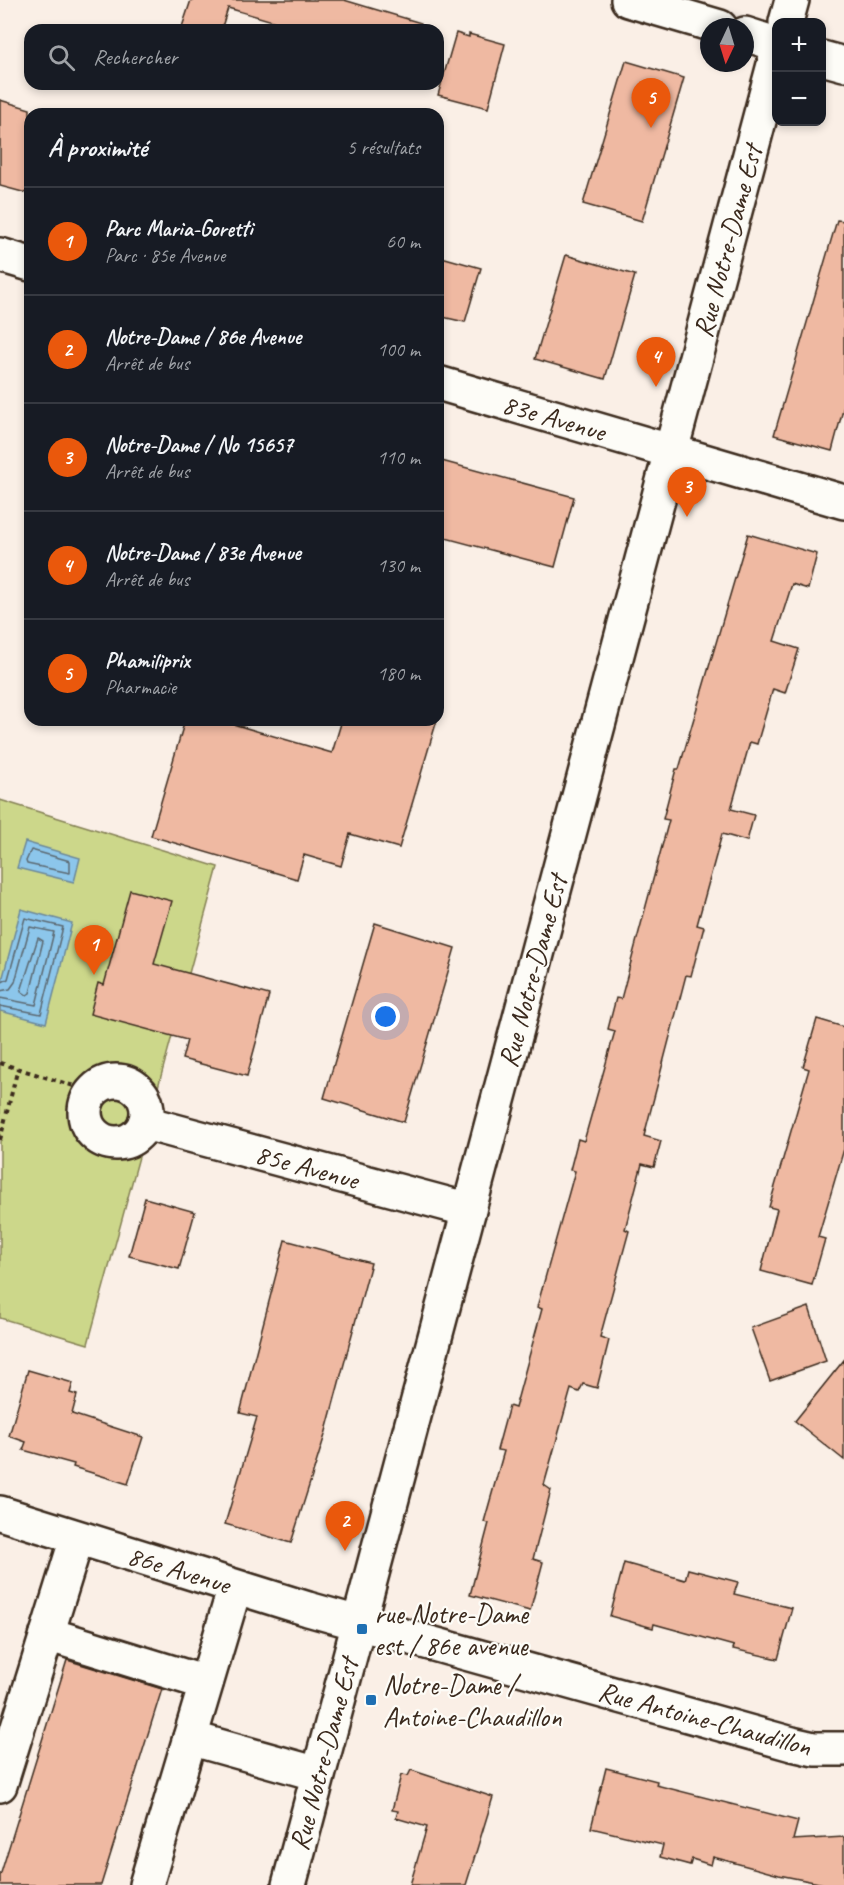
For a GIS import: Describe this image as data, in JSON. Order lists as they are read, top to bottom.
{
  "streets": {
    "street": [
      "Rue Notre-Dame Est",
      "83e Avenue",
      "85e Avenue",
      "86e Avenue",
      "Rue Antoine-Chaudillon"
    ]
  },
  "crossings": [
    ["Rue Notre-Dame Est", "83e Avenue"],
    ["Rue Notre-Dame Est", "85e Avenue"],
    ["Rue Notre-Dame Est", "86e Avenue"],
    ["Rue Notre-Dame Est", "Rue Antoine-Chaudillon"],
    ["86e Avenue", "Rue Antoine-Chaudillon"]
  ],
  "places": {
    "transit": ["rue Notre-Dame est / 86e avenue", "Notre-Dame / Antoine-Chaudillon"]
  },
  "north": "bottom",
  "page": {
    "map_buttons": ["+", "−"],
    "search": "Rechercher",
    "pins": [
      "5",
      "4",
      "3",
      "1",
      "2"
    ],
    "heading": ["À proximité", "5 résultats"],
    "list": [
      {
        "mark": "1",
        "name": "Parc Maria-Goretti",
        "note": "Parc · 85e Avenue",
        "value": "60 m"
      },
      {
        "mark": "2",
        "name": "Notre-Dame / 86e Avenue",
        "note": "Arrêt de bus",
        "value": "100 m"
      },
      {
        "mark": "3",
        "name": "Notre-Dame / No 15657",
        "note": "Arrêt de bus",
        "value": "110 m"
      },
      {
        "mark": "4",
        "name": "Notre-Dame / 83e Avenue",
        "note": "Arrêt de bus",
        "value": "130 m"
      },
      {
        "mark": "5",
        "name": "Phamiliprix",
        "note": "Pharmacie",
        "value": "180 m"
      }
    ]
  }
}
